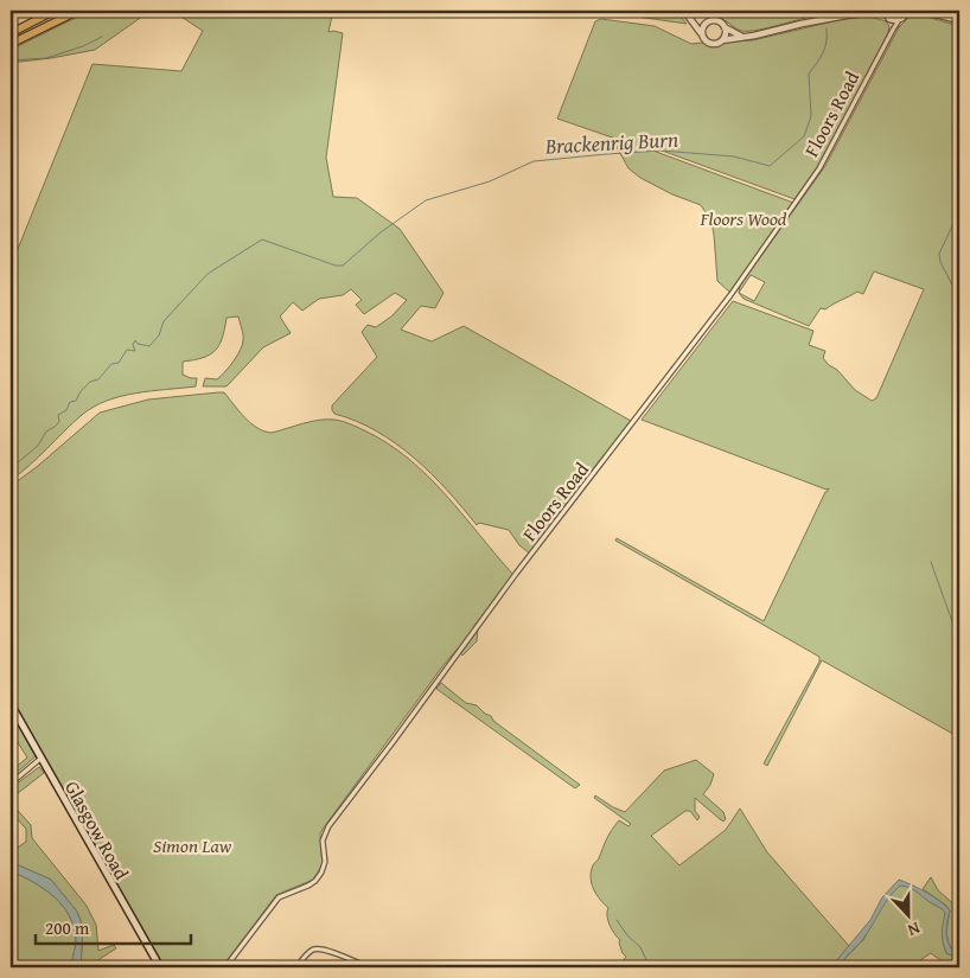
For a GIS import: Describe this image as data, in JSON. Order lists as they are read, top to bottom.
{
  "streets": {
    "main road": ["Glasgow Road"],
    "street": ["Floors Road"]
  },
  "water": ["Brackenrig Burn"],
  "parks": ["Floors Wood", "Simon Law"],
  "scale_bar": "200 m",
  "north": "bottom"
}
